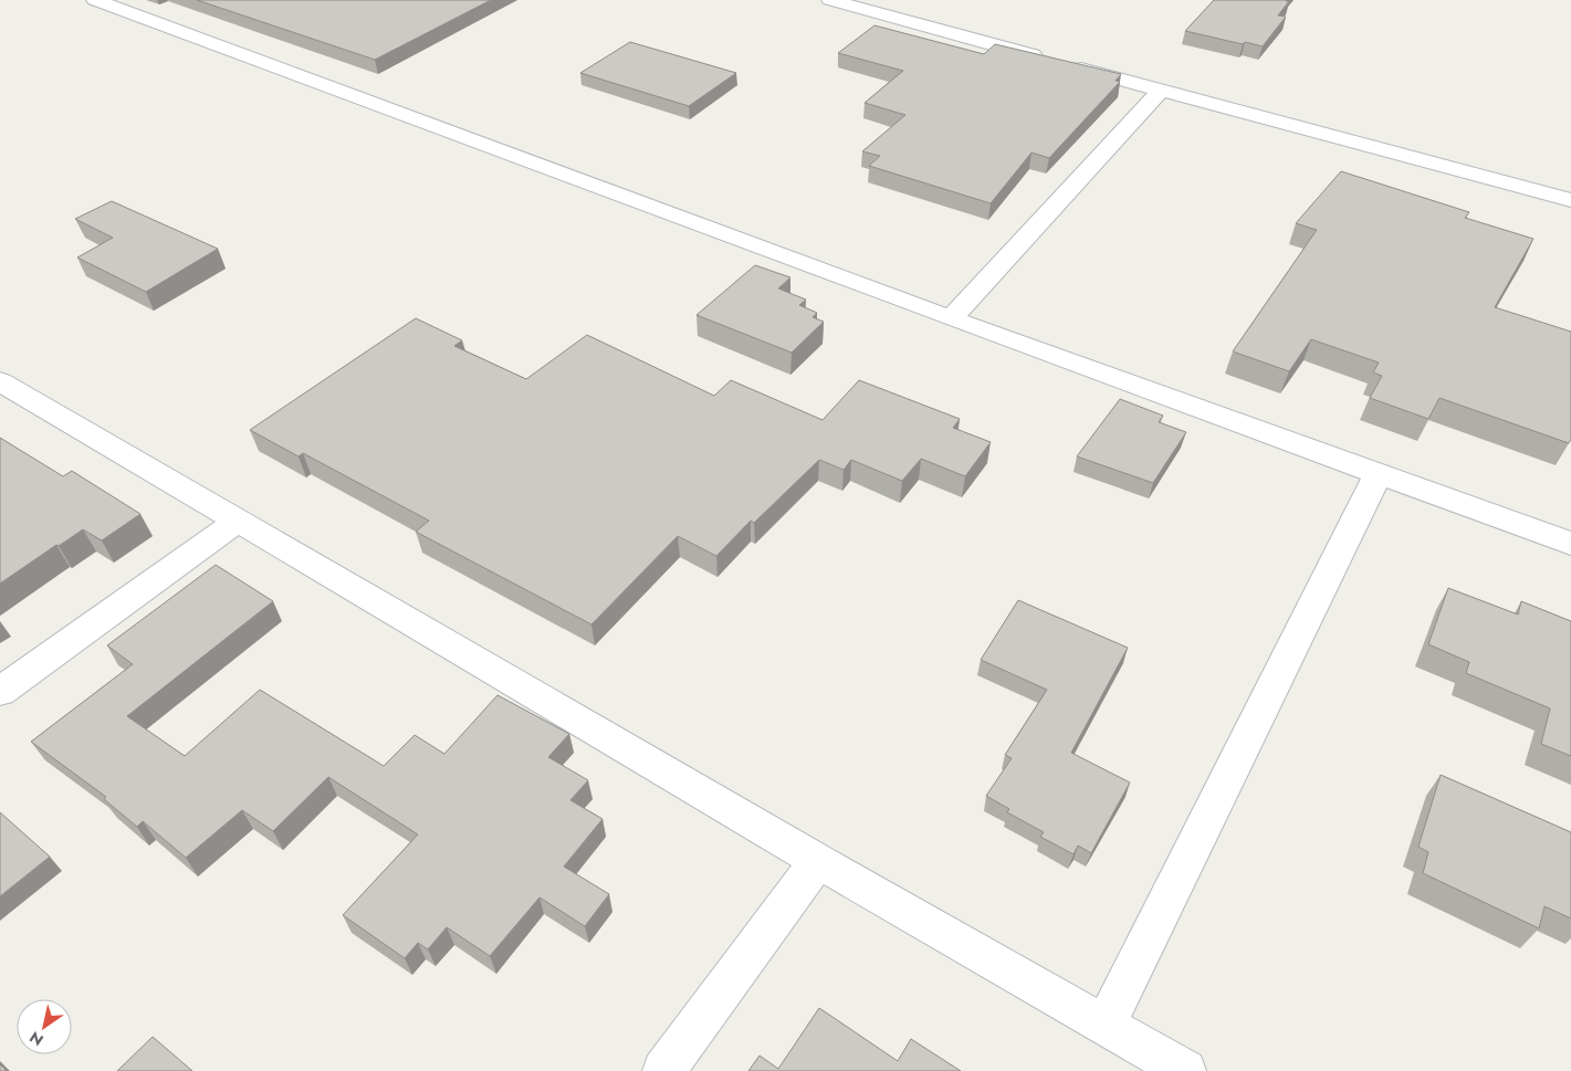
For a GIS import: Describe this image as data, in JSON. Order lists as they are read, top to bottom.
{
  "north": "bottom left"
}
